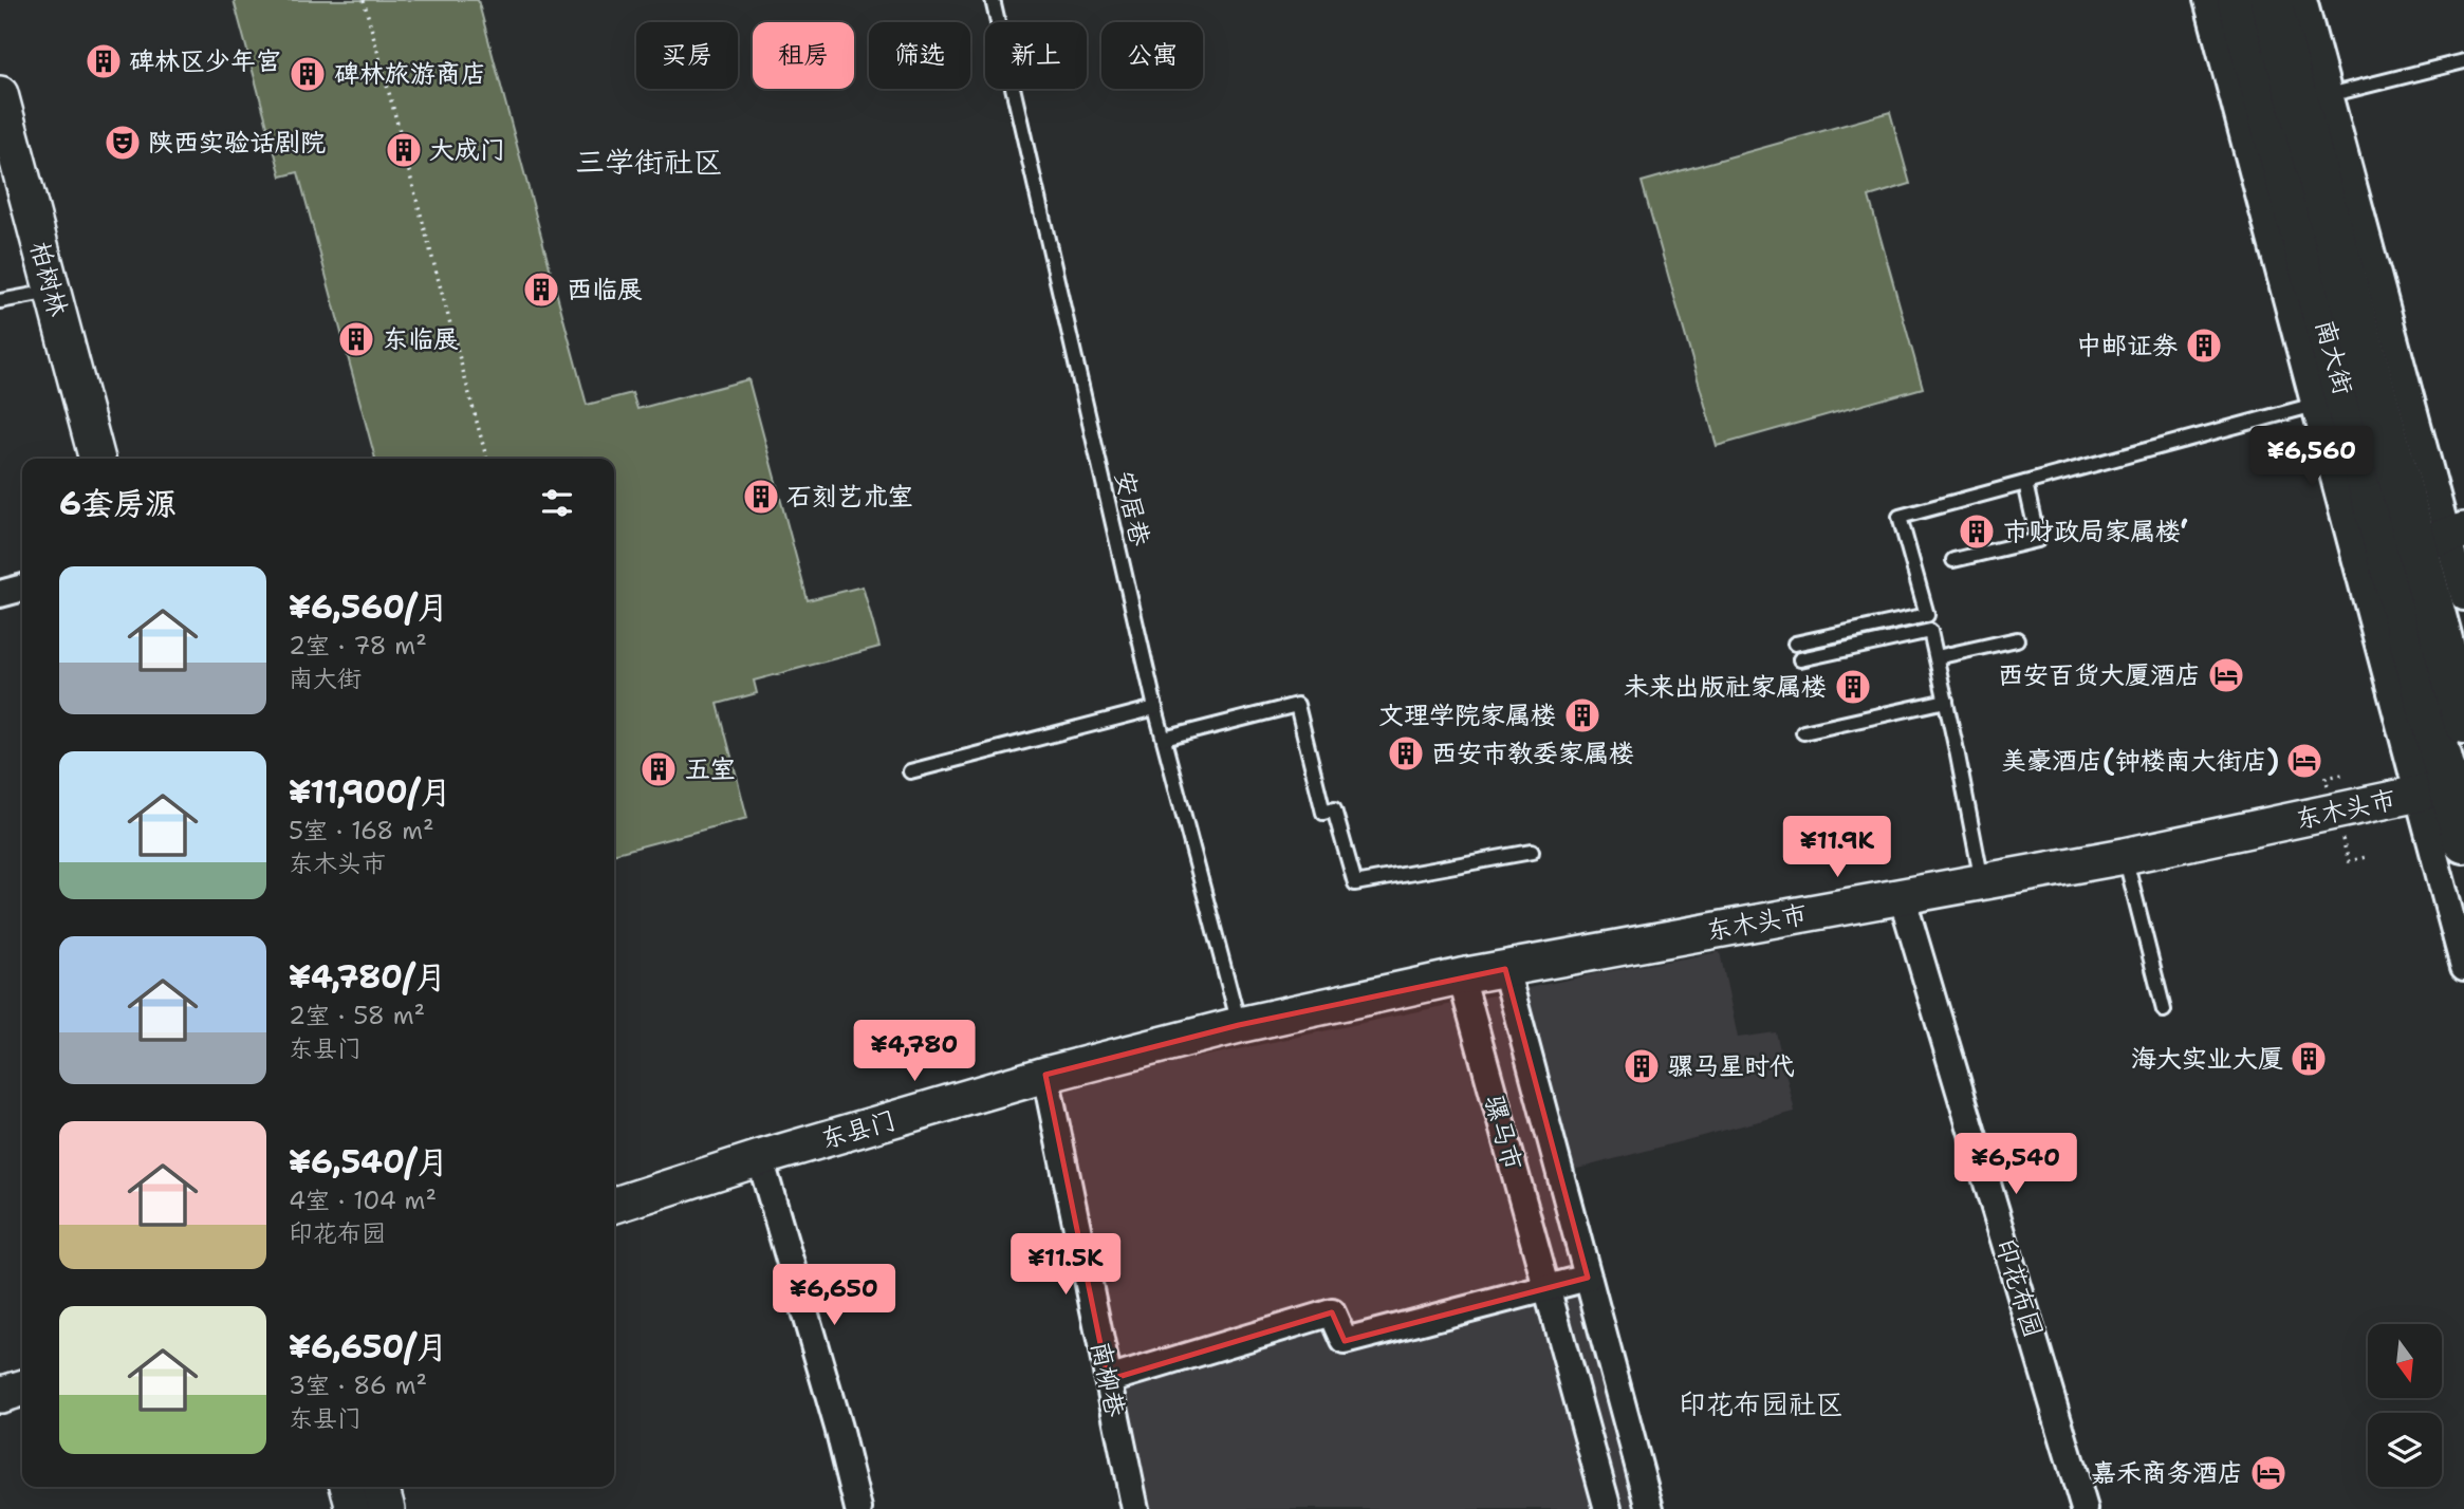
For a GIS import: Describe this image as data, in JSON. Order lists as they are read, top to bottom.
{
  "streets": {
    "main road": ["南大街"],
    "street": [
      "柏树林",
      "东木头市",
      "东县门",
      "骡马市",
      "印花布园",
      "南柳巷"
    ],
    "lane": ["安居巷"]
  },
  "crossings": [
    ["南大街", "东木头市"],
    ["安居巷", "东木头市"],
    ["安居巷", "东县门"],
    ["东木头市", "东县门"],
    ["东木头市", "骡马市"],
    ["东木头市", "印花布园"],
    ["东县门", "南柳巷"]
  ],
  "districts": ["三学街社区", "印花布园社区"],
  "places": {
    "building": [
      "碑林区少年宫",
      "碑林旅游商店",
      "大成门",
      "西临展",
      "东临展",
      "中邮证券",
      "石刻艺术室",
      "市财政局家属楼‘",
      "未来出版社家属楼",
      "文理学院家属楼",
      "西安市教委家属楼",
      "五室",
      "海大实业大厦",
      "骡马星时代"
    ],
    "theatre": ["陕西实验话剧院"],
    "hotel": ["西安百货大厦酒店", "美豪酒店(钟楼南大街店)", "嘉禾商务酒店"]
  },
  "north": "bottom",
  "page": {
    "chip": [
      "买房",
      "租房",
      "筛选",
      "新上",
      "公寓"
    ],
    "price": [
      "¥6,560",
      "¥11.9K",
      "¥4,780",
      "¥6,540",
      "¥11.5K",
      "¥6,650"
    ],
    "heading": "6套房源",
    "list": [
      {
        "name": "¥6,560/月",
        "note": "2室 · 78 m² · 南大街"
      },
      {
        "name": "¥11,900/月",
        "note": "5室 · 168 m² · 东木头市"
      },
      {
        "name": "¥4,780/月",
        "note": "2室 · 58 m² · 东县门"
      },
      {
        "name": "¥6,540/月",
        "note": "4室 · 104 m² · 印花布园"
      },
      {
        "name": "¥6,650/月",
        "note": "3室 · 86 m² · 东县门"
      }
    ]
  }
}
